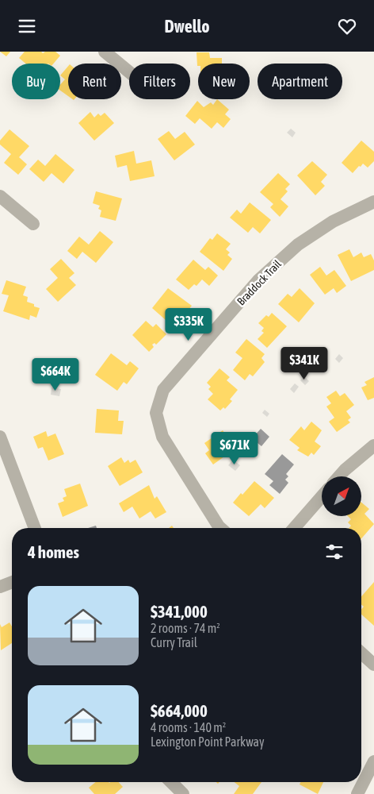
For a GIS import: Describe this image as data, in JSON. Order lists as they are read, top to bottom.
{
  "streets": {
    "street": ["Braddock Trail"]
  },
  "north": "top right",
  "page": {
    "header": "Dwello",
    "chip": [
      "Buy",
      "Rent",
      "Filters",
      "New",
      "Apartment"
    ],
    "price": [
      "$335K",
      "$341K",
      "$664K",
      "$671K"
    ],
    "heading": "4 homes",
    "list": [
      {
        "name": "$341,000",
        "note": "2 rooms · 74 m² · Curry Trail"
      },
      {
        "name": "$664,000",
        "note": "4 rooms · 140 m² · Lexington Point Parkway"
      }
    ]
  }
}
